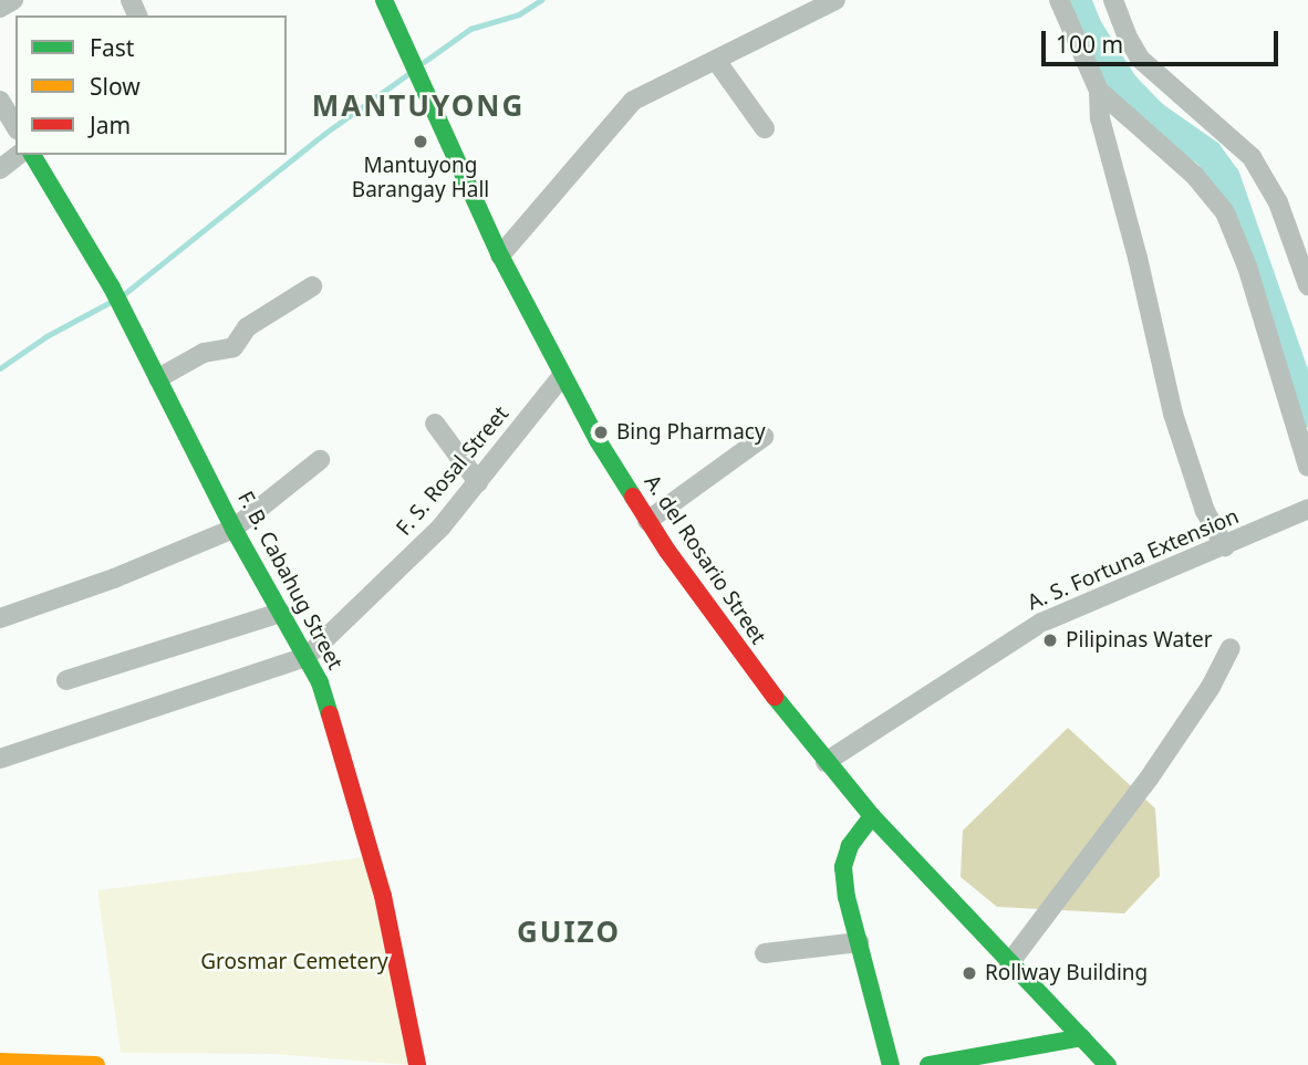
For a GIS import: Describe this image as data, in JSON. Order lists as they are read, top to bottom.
{
  "streets": {
    "street": [
      "F. S. Rosal Street",
      "A. del Rosario Street",
      "A. S. Fortuna Extension",
      "F. B. Cabahug Street"
    ]
  },
  "crossings": [
    ["F. S. Rosal Street", "A. del Rosario Street"],
    ["F. S. Rosal Street", "F. B. Cabahug Street"],
    ["A. del Rosario Street", "A. S. Fortuna Extension"]
  ],
  "districts": ["MANTUYONG", "GUIZO"],
  "parks": ["Grosmar Cemetery"],
  "places": [
    "Mantuyong Barangay Hall",
    "Bing Pharmacy",
    "Pilipinas Water",
    "Rollway Building"
  ],
  "legend": ["Fast", "Slow", "Jam"],
  "scale_bar": "100 m"
}
